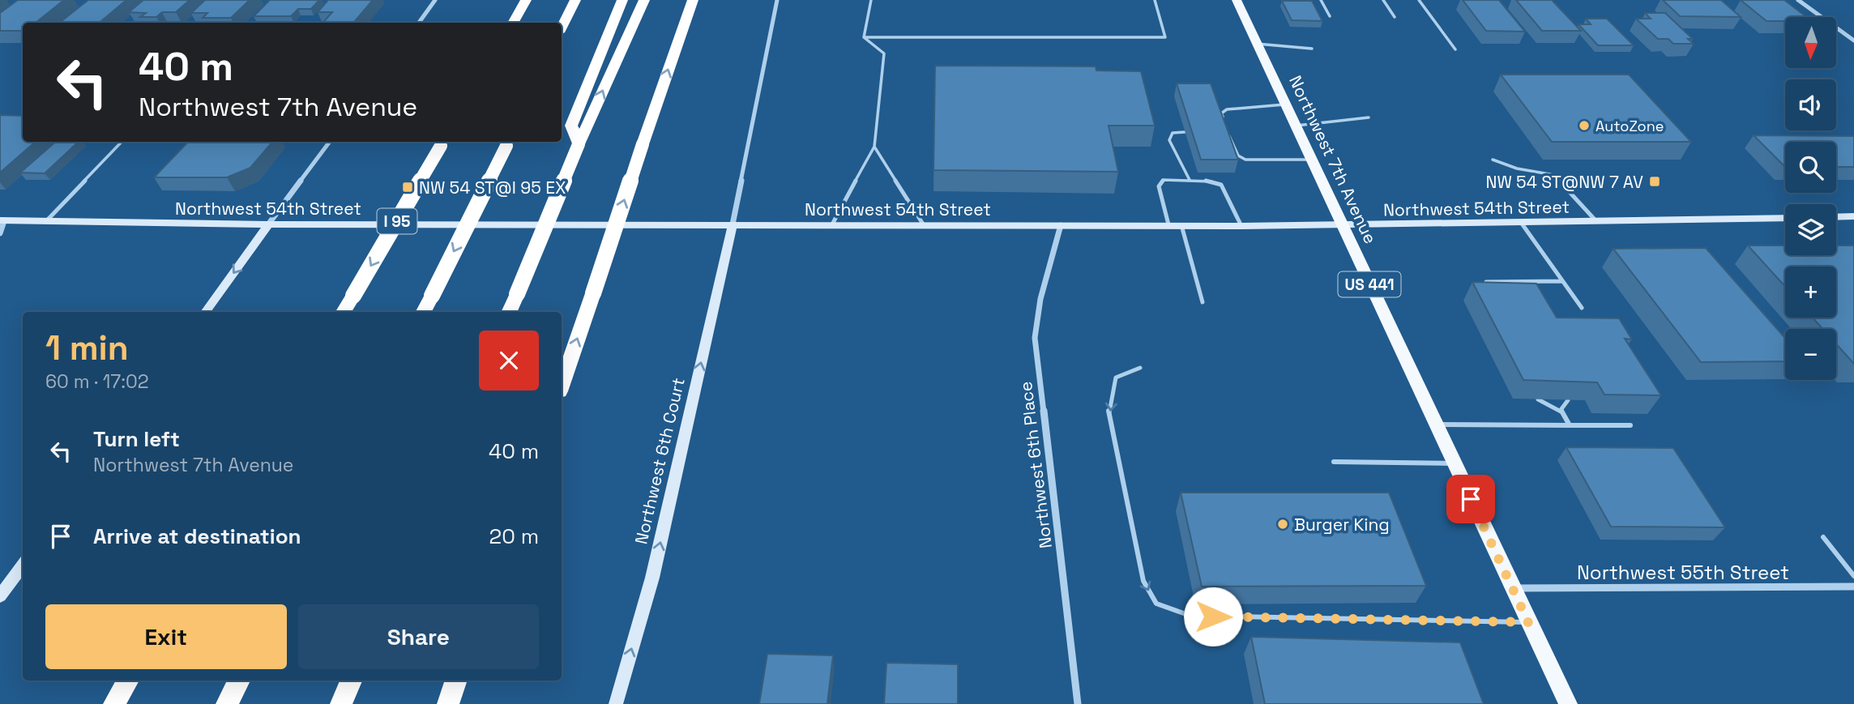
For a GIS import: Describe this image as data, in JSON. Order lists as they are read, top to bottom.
{
  "streets": {
    "highway": ["I 95"],
    "main road": [
      "Northwest 7th Avenue",
      "Northwest 54th Street",
      "US 441",
      "Northwest 6th Court"
    ],
    "street": ["Northwest 6th Place", "Northwest 55th Street"]
  },
  "crossings": [
    ["Northwest 7th Avenue", "Northwest 54th Street"],
    ["Northwest 7th Avenue", "Northwest 55th Street"],
    ["Northwest 54th Street", "Northwest 6th Court"],
    ["Northwest 54th Street", "Northwest 6th Place"]
  ],
  "one_way": ["Northwest 6th Court"],
  "places": {
    "other": ["AutoZone", "Burger King"],
    "transit": ["NW 54 ST@NW 7 AV", "NW 54 ST@I 95 EX"]
  },
  "north": "bottom",
  "page": {
    "map_buttons": ["+", "−"],
    "turn": ["40 m", "Northwest 7th Avenue"],
    "heading": ["1 min", "60 m · 17:02"],
    "list": [
      {
        "name": "Turn left",
        "note": "Northwest 7th Avenue",
        "value": "40 m"
      },
      {
        "name": "Arrive at destination",
        "value": "20 m"
      }
    ],
    "buttons": ["Exit", "Share"]
  }
}
